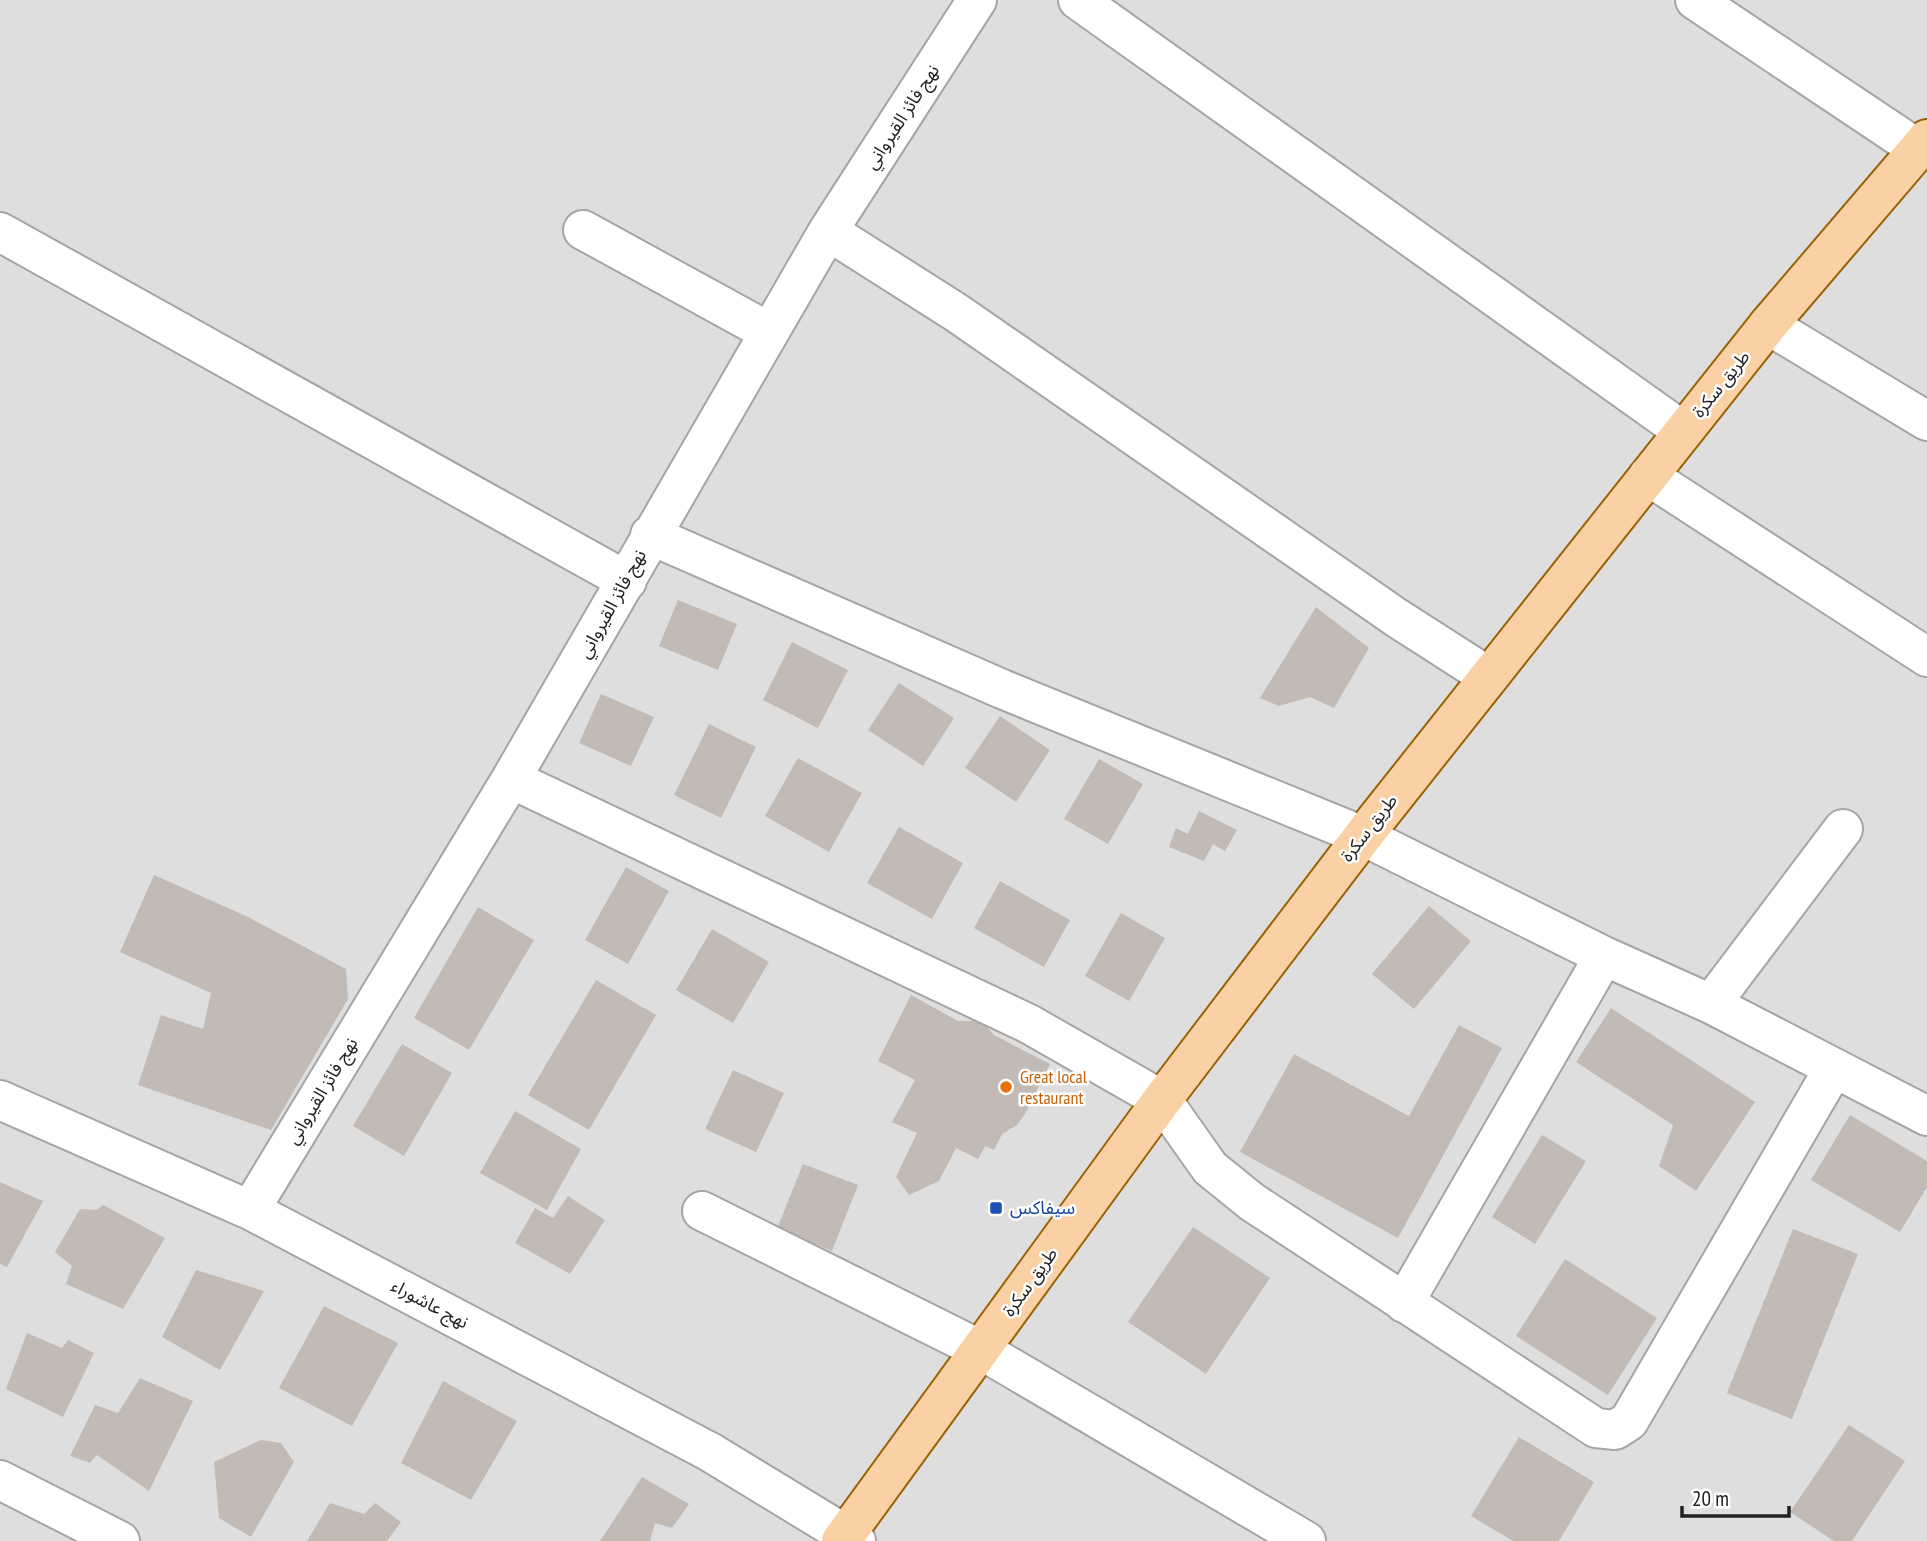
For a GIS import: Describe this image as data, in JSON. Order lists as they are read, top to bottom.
{
  "streets": {
    "main road": ["طريق سكرة"],
    "street": ["نهج فائز القيرواني", "نهج عاشوراء"]
  },
  "crossings": [
    ["نهج فائز القيرواني", "نهج عاشوراء"],
    ["طريق سكرة", "نهج عاشوراء"]
  ],
  "places": {
    "other": ["Great local restaurant"],
    "transit": ["سيفاكس"]
  },
  "scale_bar": "20 m"
}
